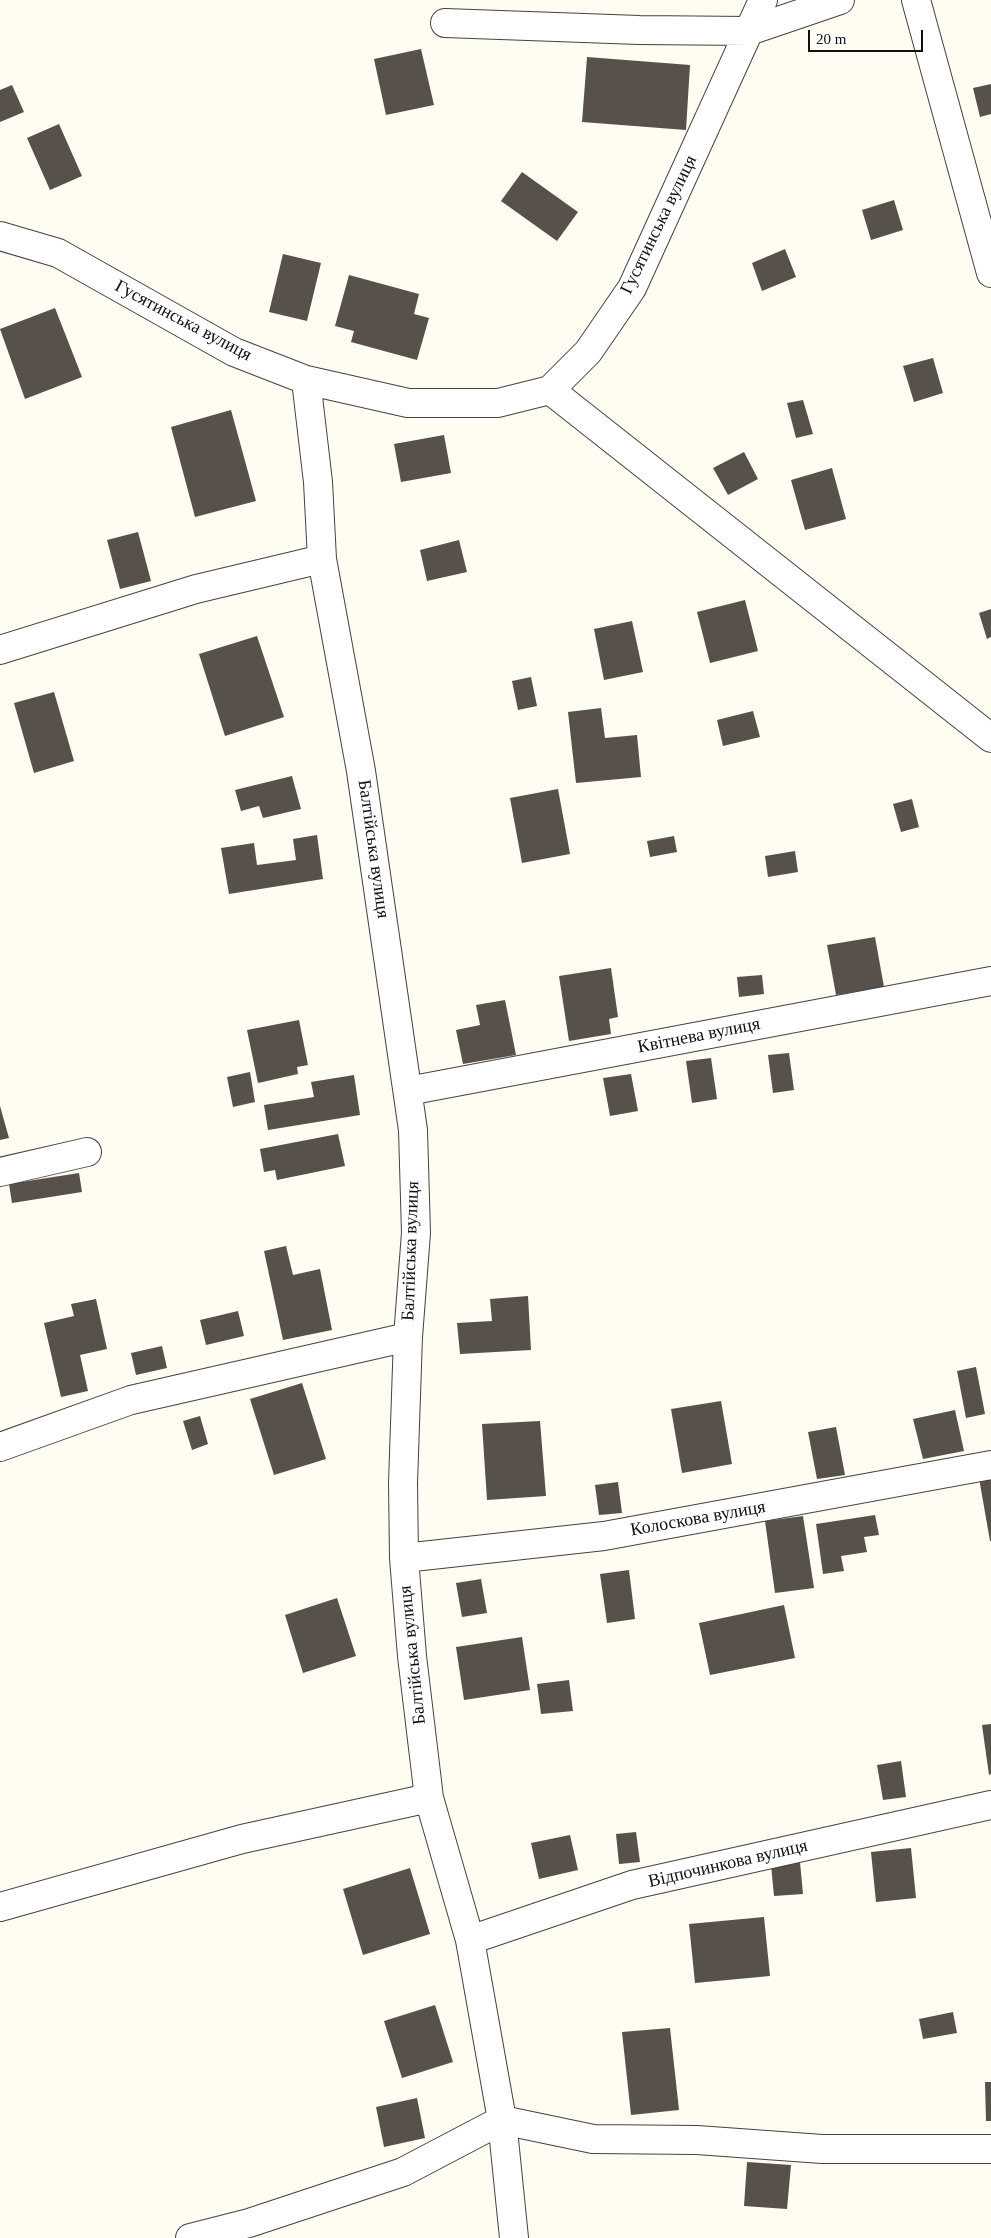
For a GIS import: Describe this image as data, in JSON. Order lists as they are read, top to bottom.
{
  "streets": {
    "street": [
      "Гусятинська вулиця",
      "Балтійська вулиця",
      "Квітнева вулиця",
      "Колоскова вулиця",
      "Відпочинкова вулиця"
    ]
  },
  "crossings": [
    ["Гусятинська вулиця", "Балтійська вулиця"],
    ["Балтійська вулиця", "Квітнева вулиця"],
    ["Балтійська вулиця", "Колоскова вулиця"],
    ["Балтійська вулиця", "Відпочинкова вулиця"]
  ],
  "scale_bar": "20 m"
}
